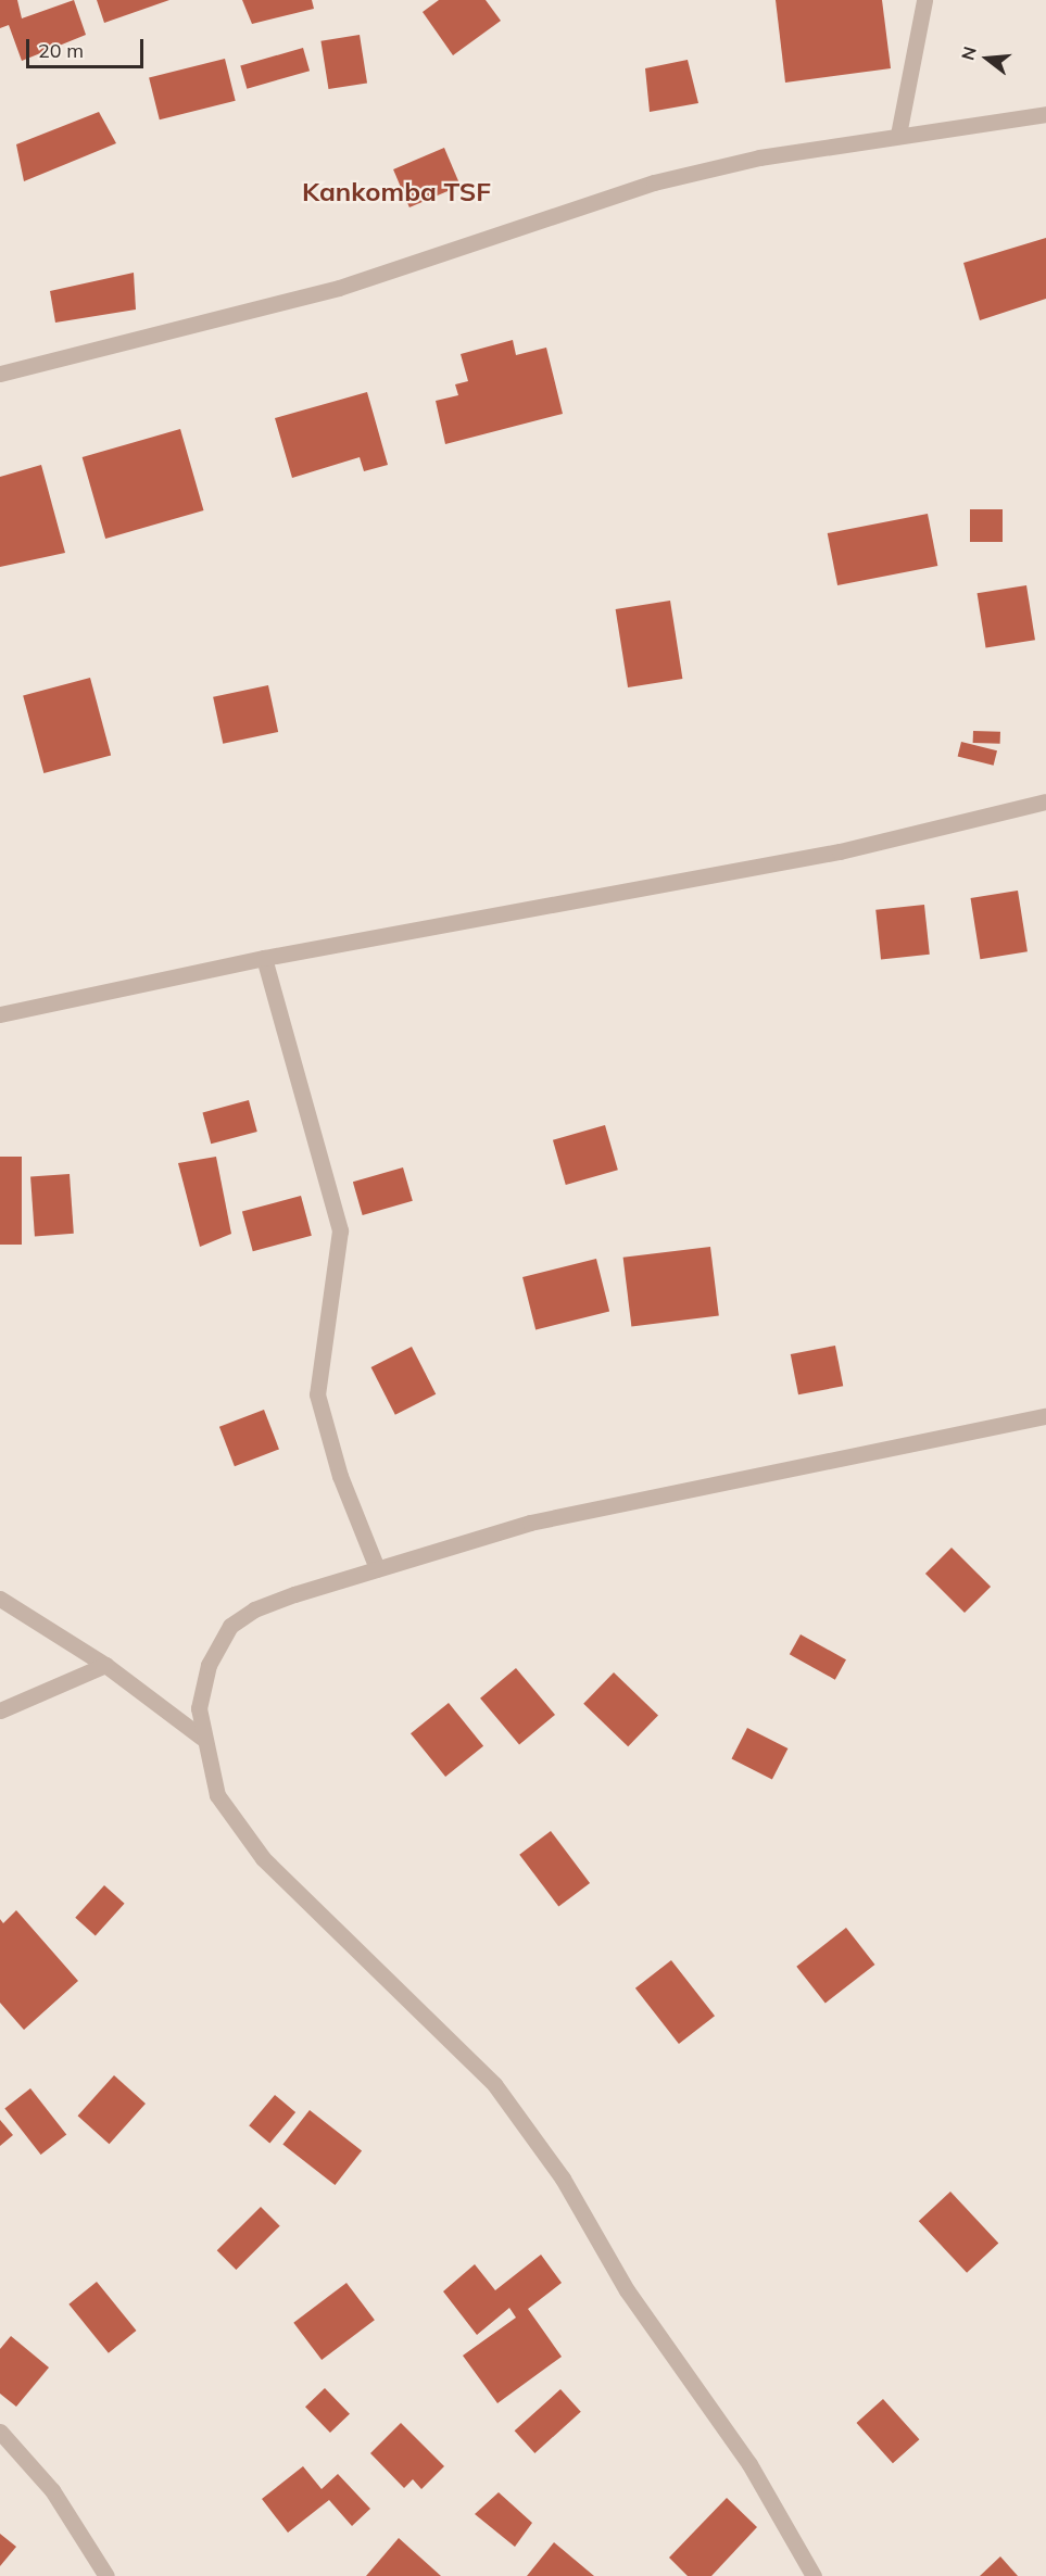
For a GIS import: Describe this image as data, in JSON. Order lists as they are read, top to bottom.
{
  "districts": ["Kankomba TSF"],
  "scale_bar": "20 m",
  "north": "left"
}
